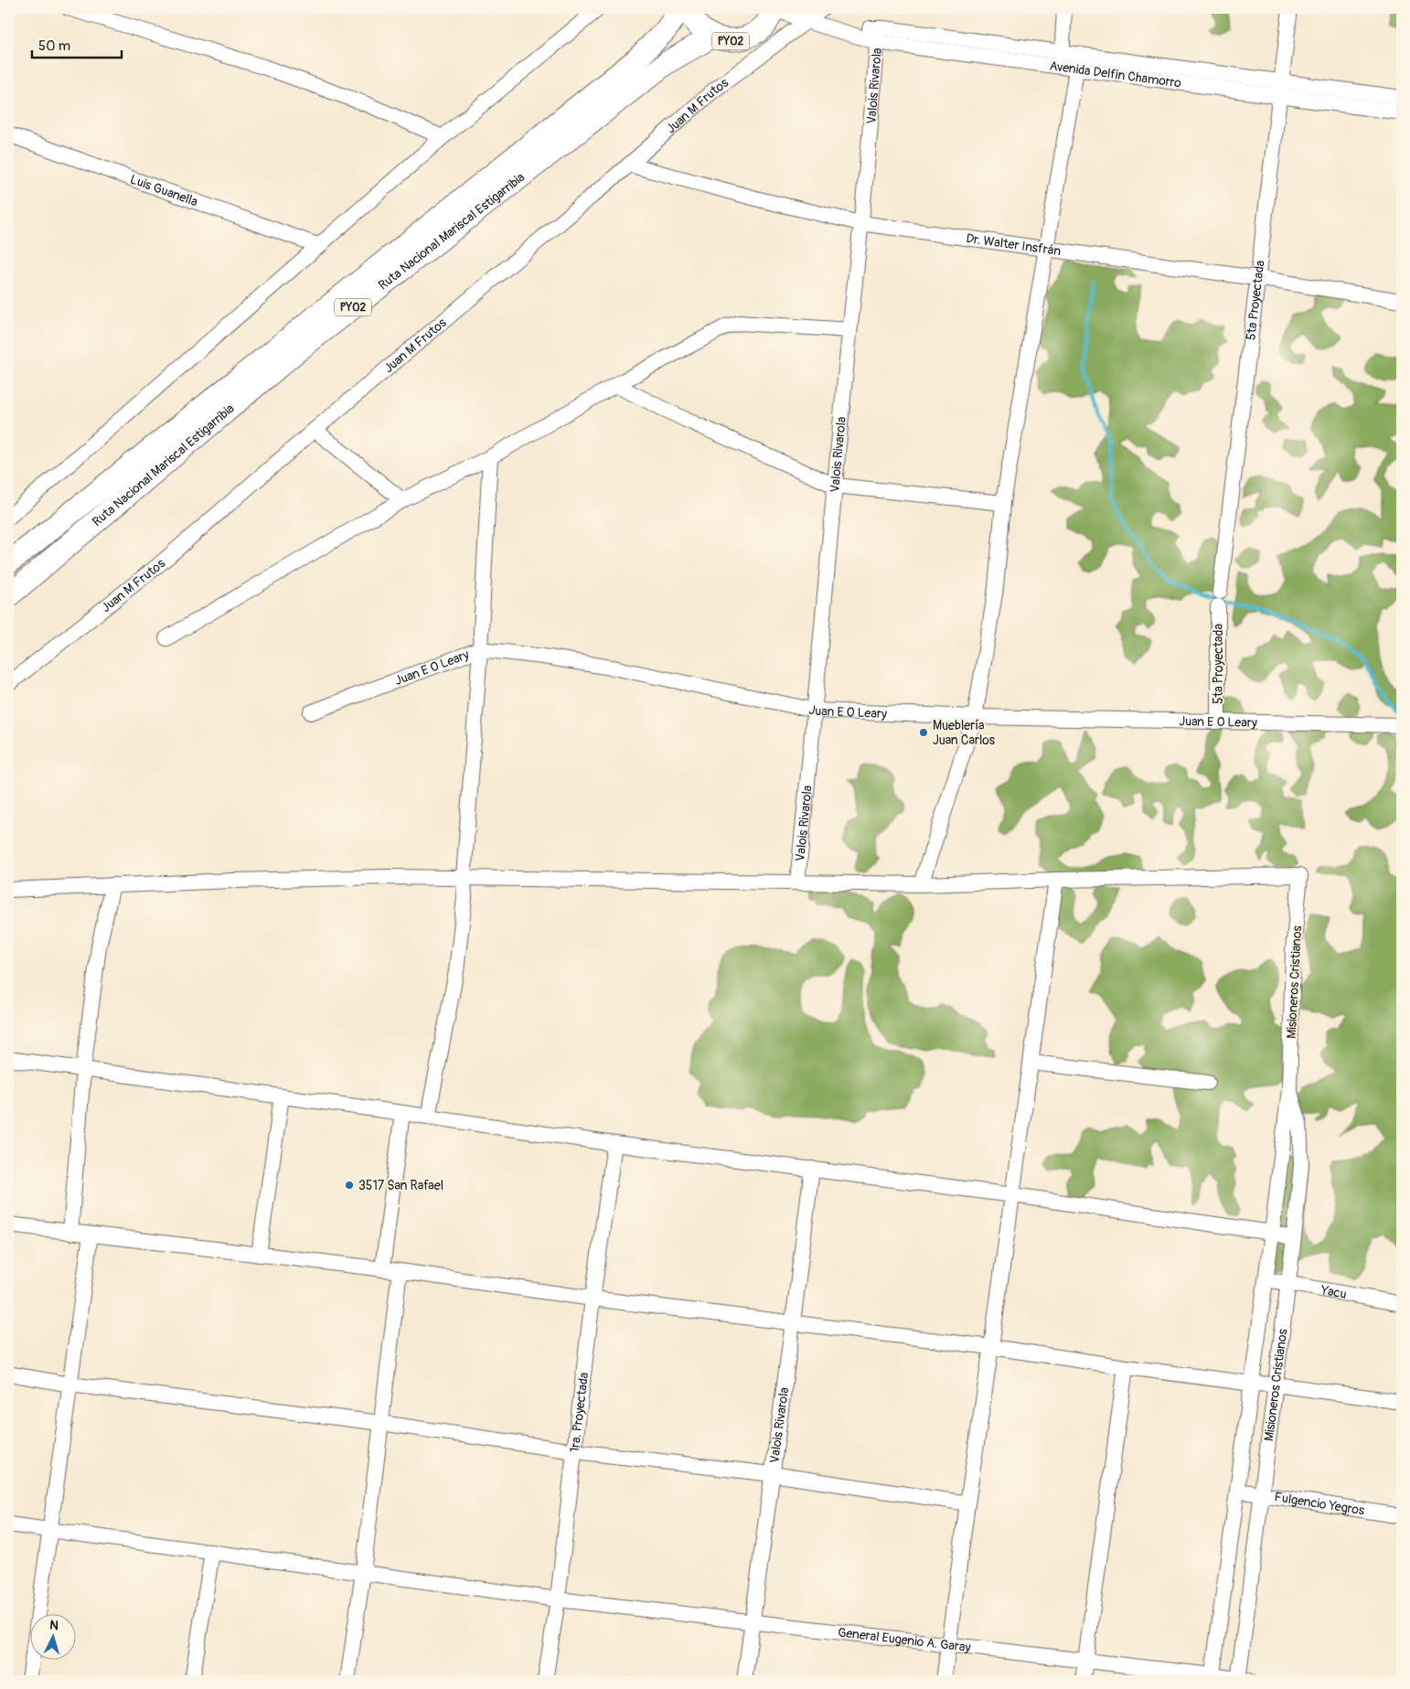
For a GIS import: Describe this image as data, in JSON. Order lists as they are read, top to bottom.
{
  "streets": {
    "highway": ["PY02", "Ruta Nacional Mariscal Estigarribia"],
    "street": [
      "Avenida Delfin Chamorro",
      "Valois Rivarola",
      "Juan M Frutos",
      "Luis Guanella",
      "Dr. Walter Insfrán",
      "5ta Proyectada",
      "Juan E O Leary",
      "Misioneros Cristianos",
      "Yacu",
      "1ra. Proyectada",
      "Fulgencio Yegros",
      "General Eugenio A. Garay"
    ]
  },
  "crossings": [
    ["PY02", "Avenida Delfin Chamorro"],
    ["PY02", "Ruta Nacional Mariscal Estigarribia"],
    ["Avenida Delfin Chamorro", "Valois Rivarola"],
    ["Avenida Delfin Chamorro", "Juan M Frutos"],
    ["Avenida Delfin Chamorro", "5ta Proyectada"],
    ["Valois Rivarola", "Dr. Walter Insfrán"],
    ["Valois Rivarola", "Juan E O Leary"],
    ["Valois Rivarola", "General Eugenio A. Garay"],
    ["Juan M Frutos", "Dr. Walter Insfrán"],
    ["Dr. Walter Insfrán", "5ta Proyectada"],
    ["5ta Proyectada", "Juan E O Leary"],
    ["Misioneros Cristianos", "Yacu"],
    ["Misioneros Cristianos", "Fulgencio Yegros"],
    ["Misioneros Cristianos", "General Eugenio A. Garay"],
    ["1ra. Proyectada", "General Eugenio A. Garay"]
  ],
  "places": ["Mueblería Juan Carlos", "3517 San Rafael"],
  "scale_bar": "50 m",
  "north": "top"
}
